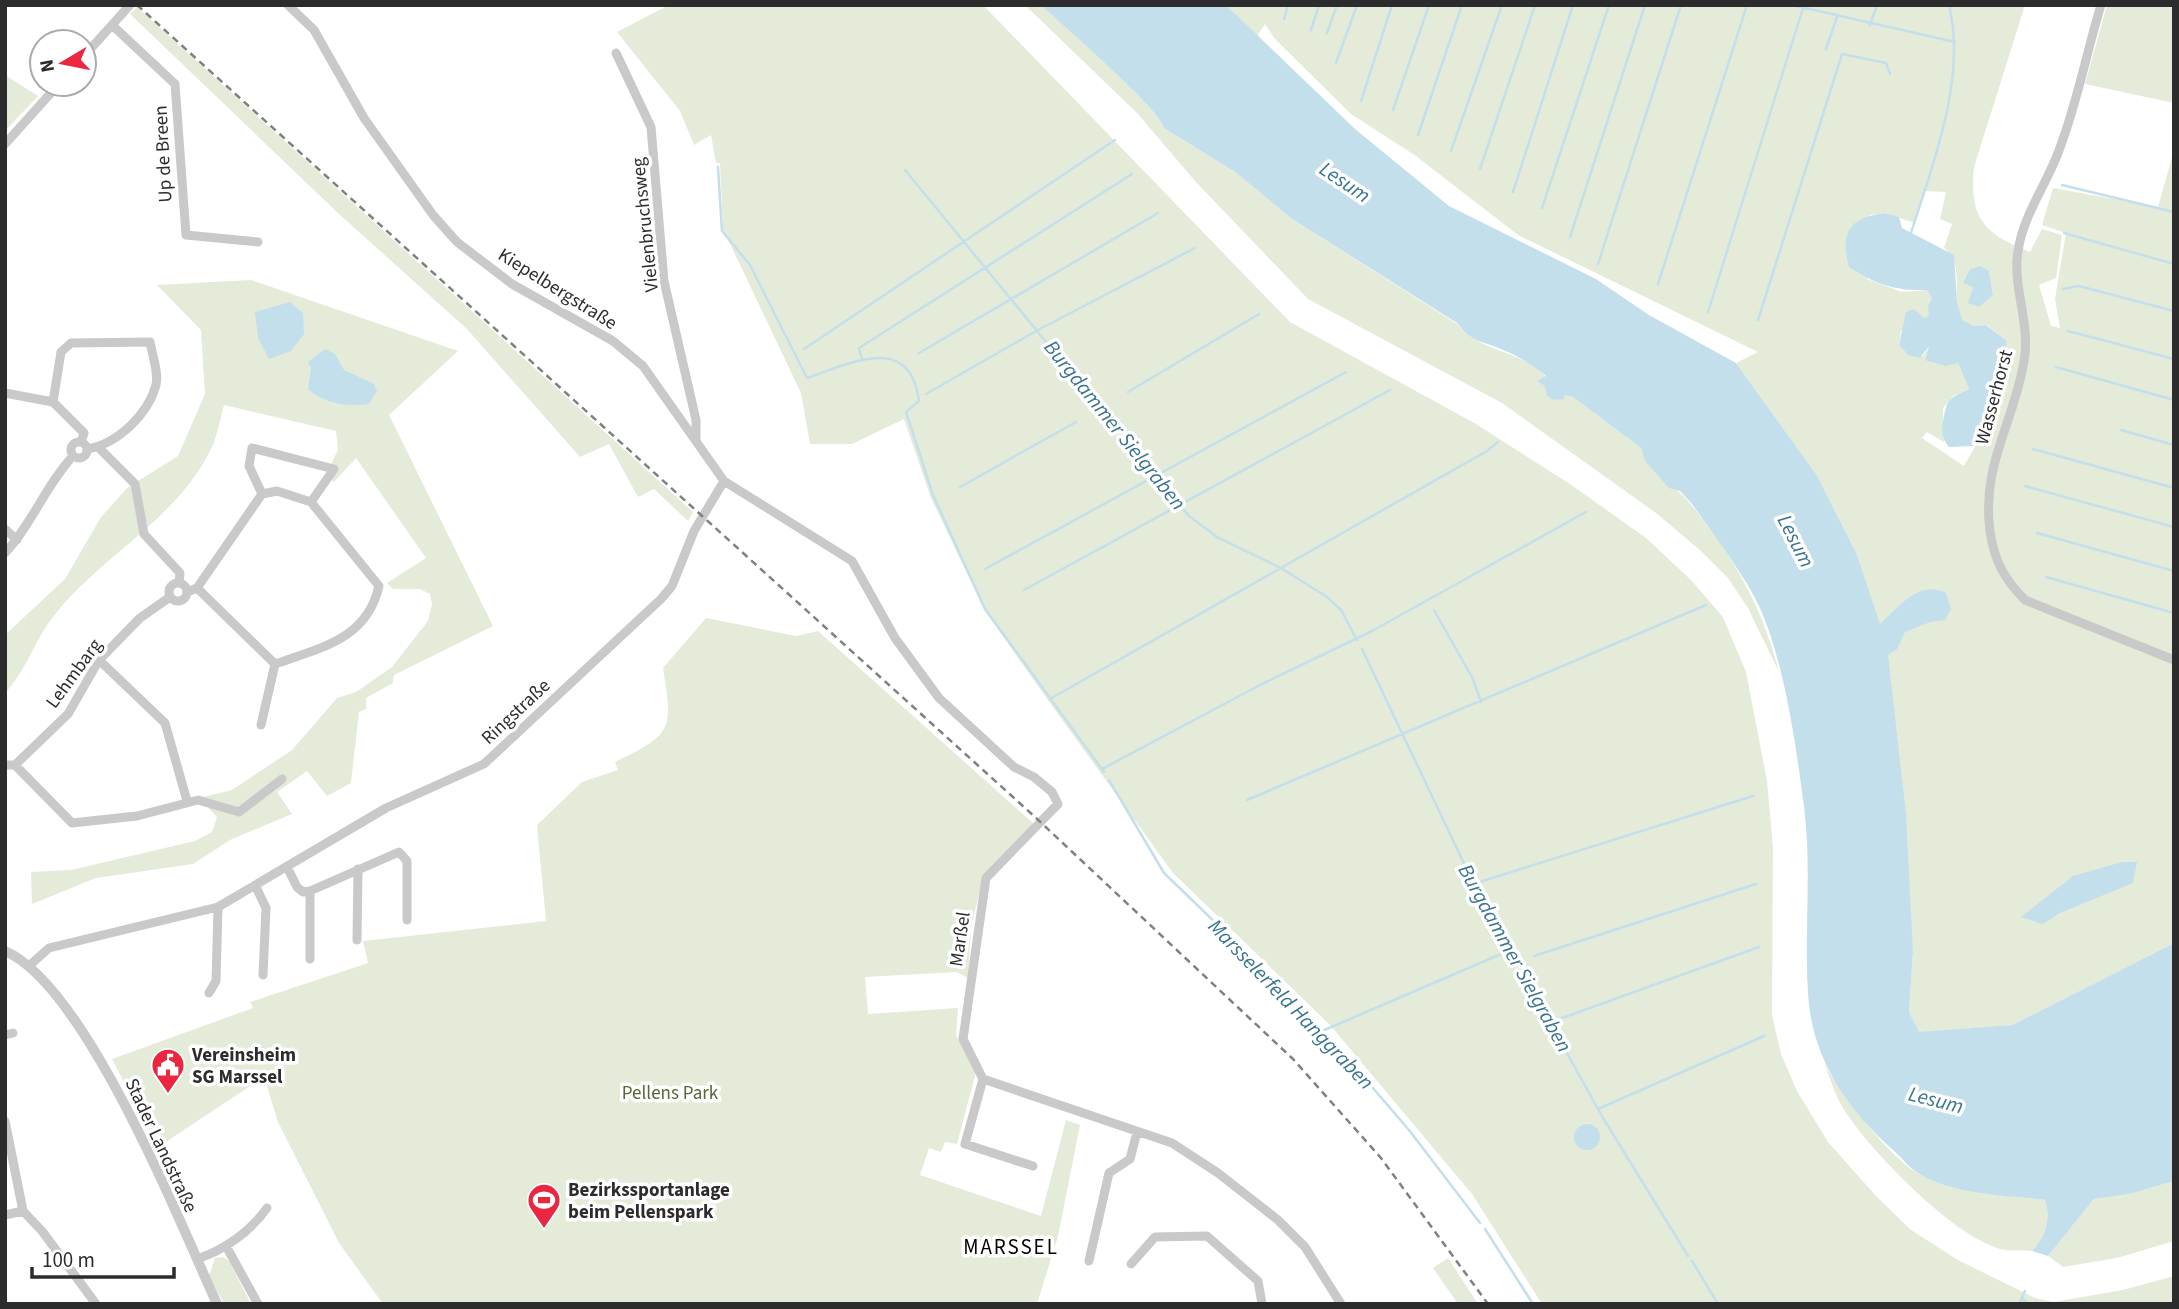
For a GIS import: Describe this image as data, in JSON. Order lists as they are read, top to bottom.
{
  "streets": {
    "street": [
      "Up de Breen",
      "Vielenbruchsweg",
      "Kiepelbergstraße",
      "Wasserhorst",
      "Lehmbarg",
      "Ringstraße",
      "Marßel",
      "Stader Landstraße"
    ]
  },
  "crossings": [
    ["Vielenbruchsweg", "Kiepelbergstraße"],
    ["Kiepelbergstraße", "Ringstraße"],
    ["Kiepelbergstraße", "Marßel"],
    ["Ringstraße", "Stader Landstraße"]
  ],
  "districts": ["MARSSEL"],
  "water": ["Lesum", "Burgdammer Sielgraben", "Marsselerfeld Hanggraben"],
  "parks": ["Pellens Park"],
  "places": {
    "public building": ["Vereinsheim SG Marssel"],
    "sports": ["Bezirkssportanlage beim Pellenspark"]
  },
  "scale_bar": "100 m",
  "north": "left"
}
